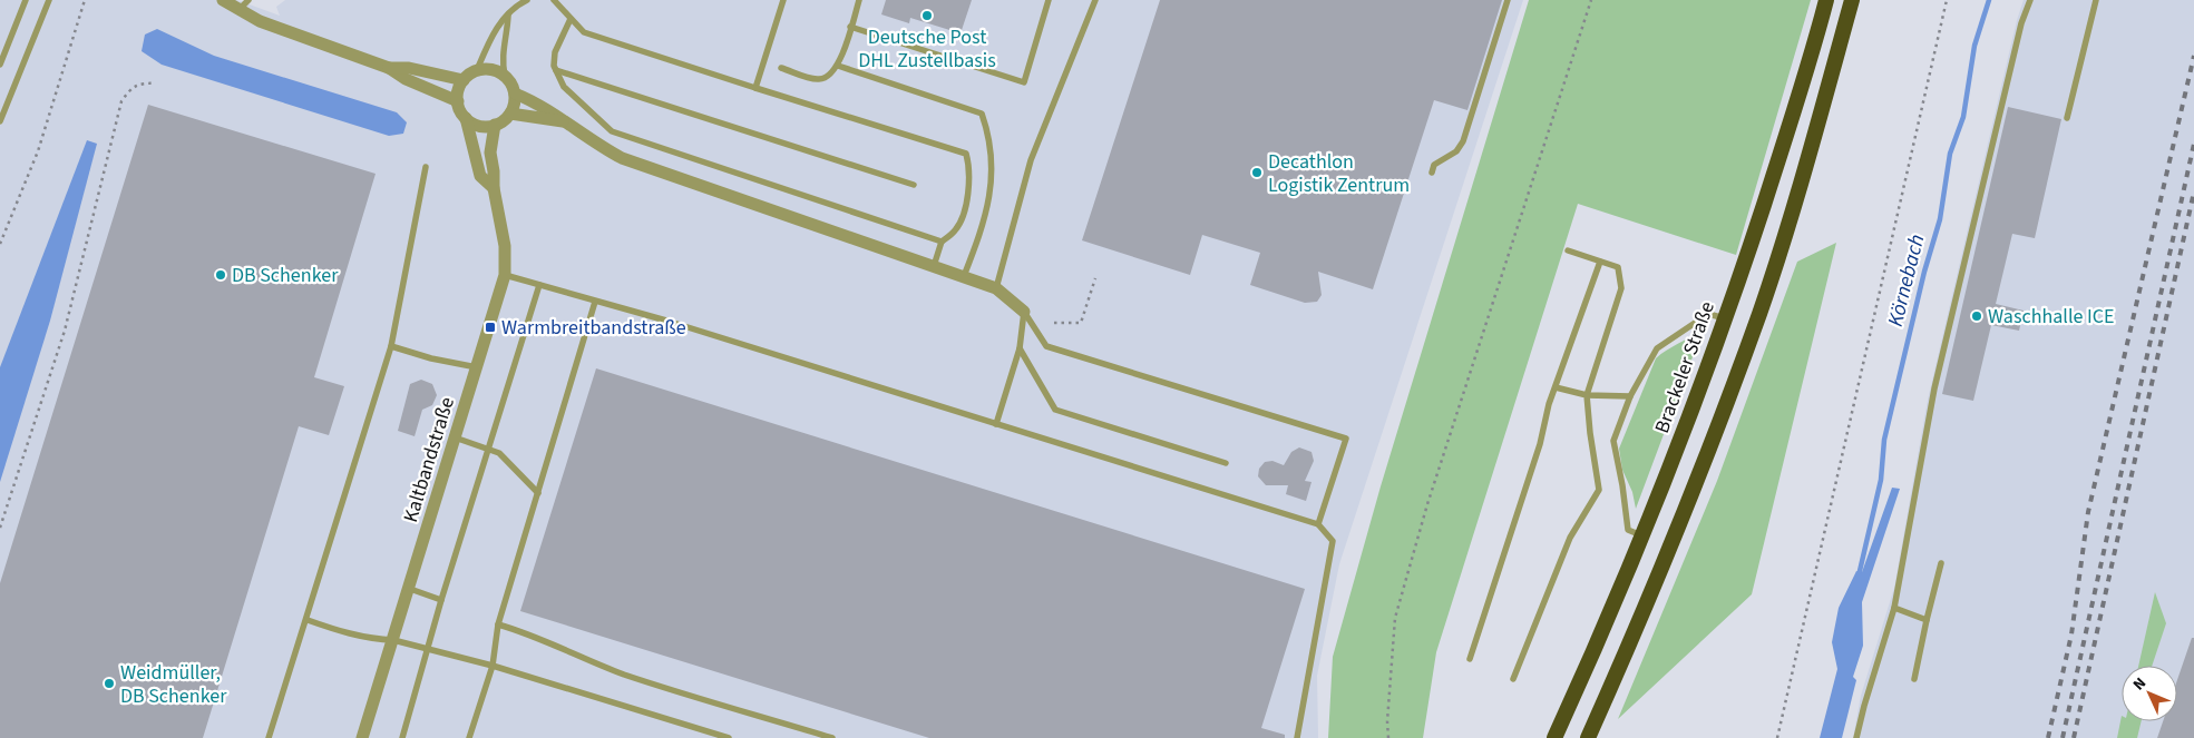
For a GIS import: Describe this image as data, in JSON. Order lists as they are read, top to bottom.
{
  "streets": {
    "highway": ["Brackeler Straße"],
    "street": ["Kaltbandstraße"]
  },
  "water": ["Körnebach"],
  "places": {
    "other": [
      "Deutsche Post DHL Zustellbasis",
      "Decathlon Logistik Zentrum",
      "DB Schenker",
      "Waschhalle ICE",
      "Weidmüller, DB Schenker"
    ],
    "transit": ["Warmbreitbandstraße"]
  },
  "north": "top left"
}
